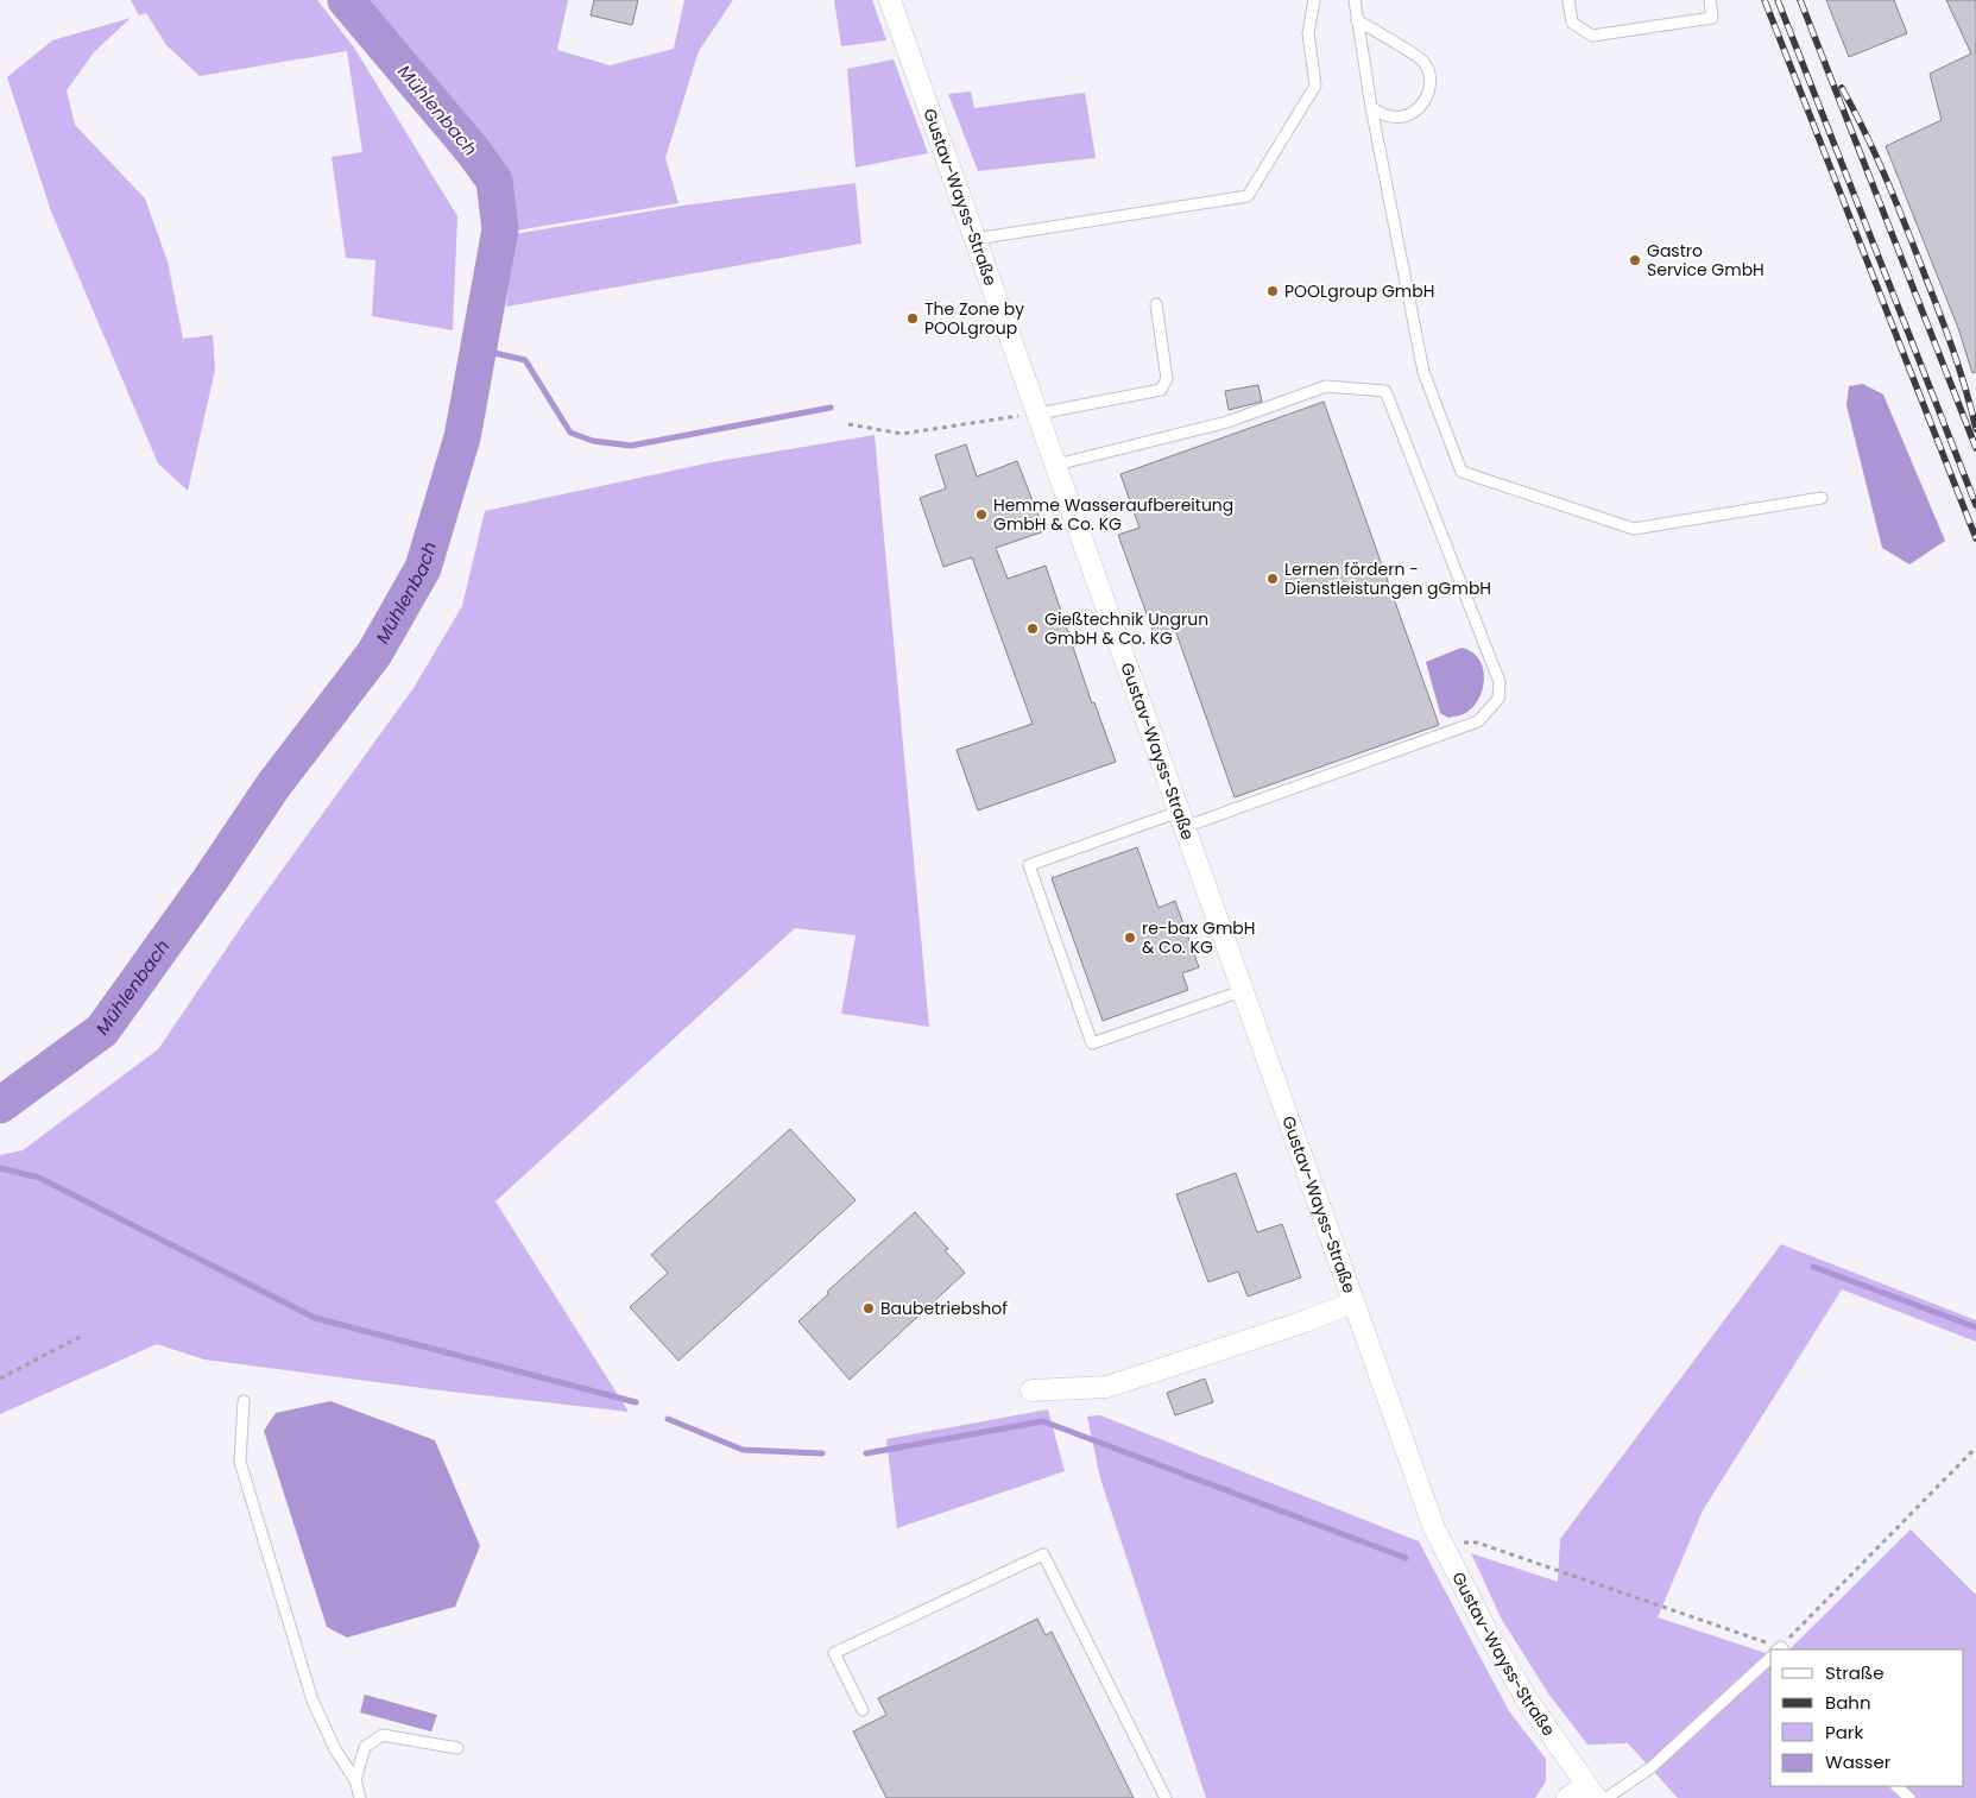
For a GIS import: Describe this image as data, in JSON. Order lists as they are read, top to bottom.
{
  "streets": {
    "street": ["Gustav-Wayss-Straße"]
  },
  "water": ["Mühlenbach"],
  "places": [
    "Gastro Service GmbH",
    "POOLgroup GmbH",
    "The Zone by POOLgroup",
    "Hemme Wasseraufbereitung GmbH & Co. KG",
    "Lernen fördern - Dienstleistungen gGmbH",
    "Gießtechnik Ungrun GmbH & Co. KG",
    "re-bax GmbH & Co. KG",
    "Baubetriebshof"
  ],
  "legend": [
    "Straße",
    "Bahn",
    "Park",
    "Wasser"
  ]
}
